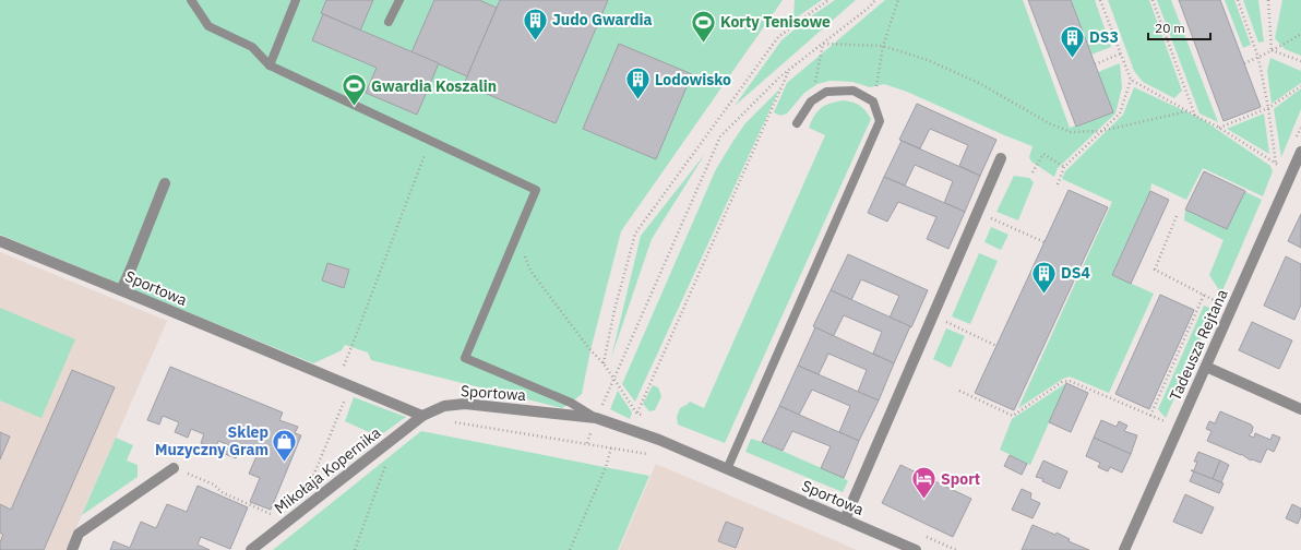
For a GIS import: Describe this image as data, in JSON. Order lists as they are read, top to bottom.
{
  "streets": {
    "street": ["Sportowa", "Tadeusza Rejtana", "Mikołaja Kopernika"]
  },
  "crossings": [
    ["Sportowa", "Mikołaja Kopernika"]
  ],
  "places": {
    "building": [
      "Judo Gwardia",
      "DS3",
      "Lodowisko",
      "DS4"
    ],
    "sports": ["Korty Tenisowe", "Gwardia Koszalin"],
    "shop": ["Sklep Muzyczny Gram"],
    "hotel": ["Sport"]
  },
  "scale_bar": "20 m"
}
